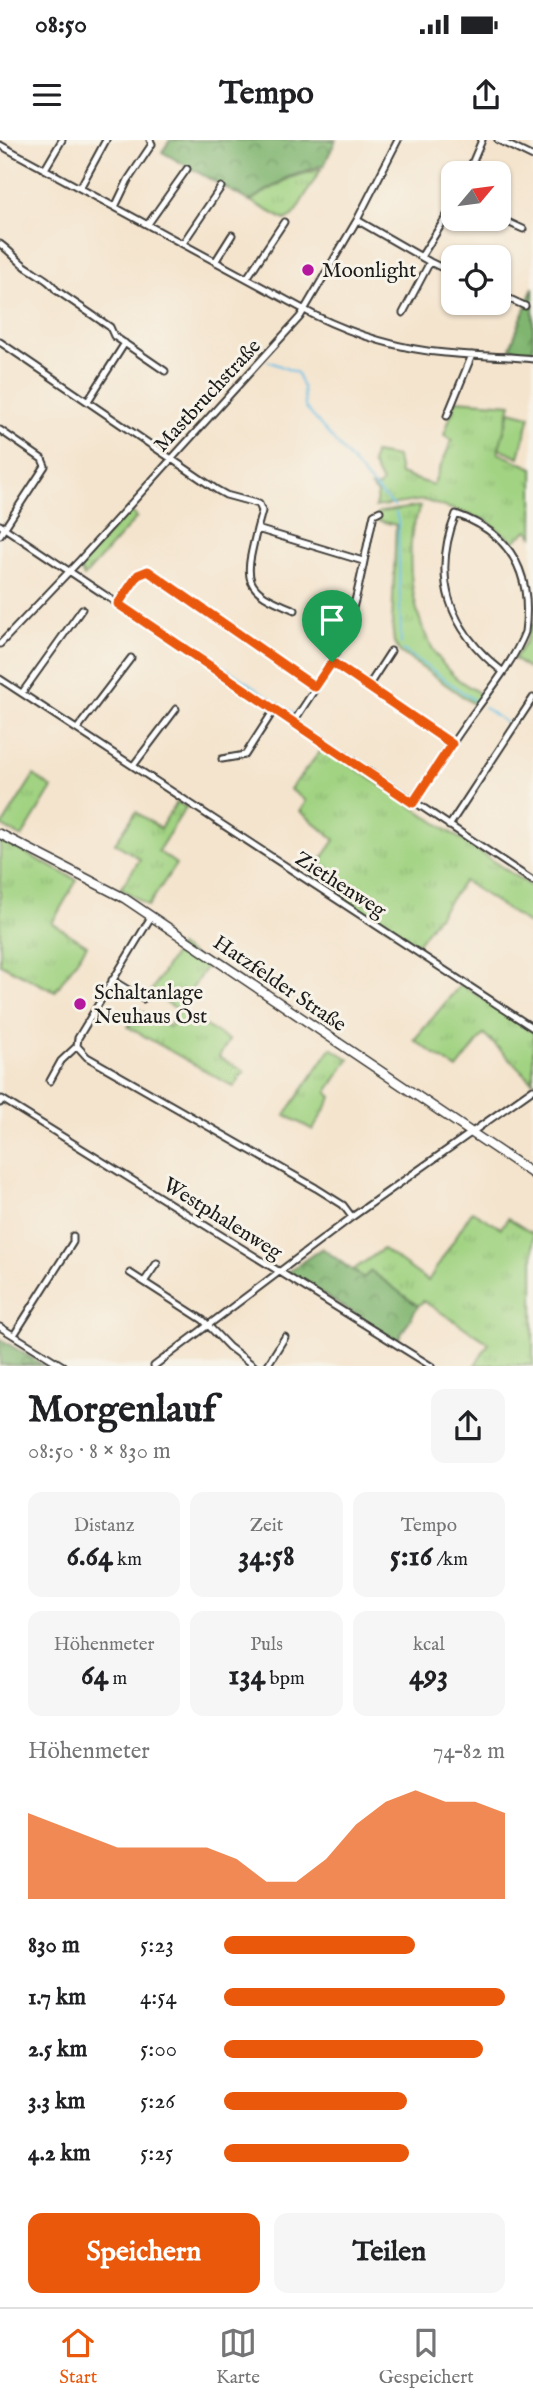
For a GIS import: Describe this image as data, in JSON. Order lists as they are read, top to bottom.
{
  "streets": {
    "street": [
      "Mastbruchstraße",
      "Ziethenweg",
      "Hatzfelder Straße",
      "Westphalenweg"
    ]
  },
  "places": ["Moonlight", "Schaltanlage Neuhaus Ost"],
  "north": "top right",
  "page": {
    "status": "08:50",
    "header": "Tempo",
    "heading": ["Morgenlauf", "08:50 · 8 × 830 m"],
    "stats": [
      ["Distanz", "6.64 km"],
      ["Zeit", "34:58"],
      ["Tempo", "5:16 /km"],
      ["Höhenmeter", "64 m"],
      ["Puls", "134 bpm"],
      ["kcal", "493"]
    ],
    "chart": ["Höhenmeter", "74–82 m"],
    "list": [
      {
        "name": "830 m",
        "note": "5:23"
      },
      {
        "name": "1.7 km",
        "note": "4:54"
      },
      {
        "name": "2.5 km",
        "note": "5:00"
      },
      {
        "name": "3.3 km",
        "note": "5:26"
      },
      {
        "name": "4.2 km",
        "note": "5:25"
      }
    ],
    "buttons": ["Speichern", "Teilen"],
    "tabs": ["Start", "Karte", "Gespeichert"]
  }
}
